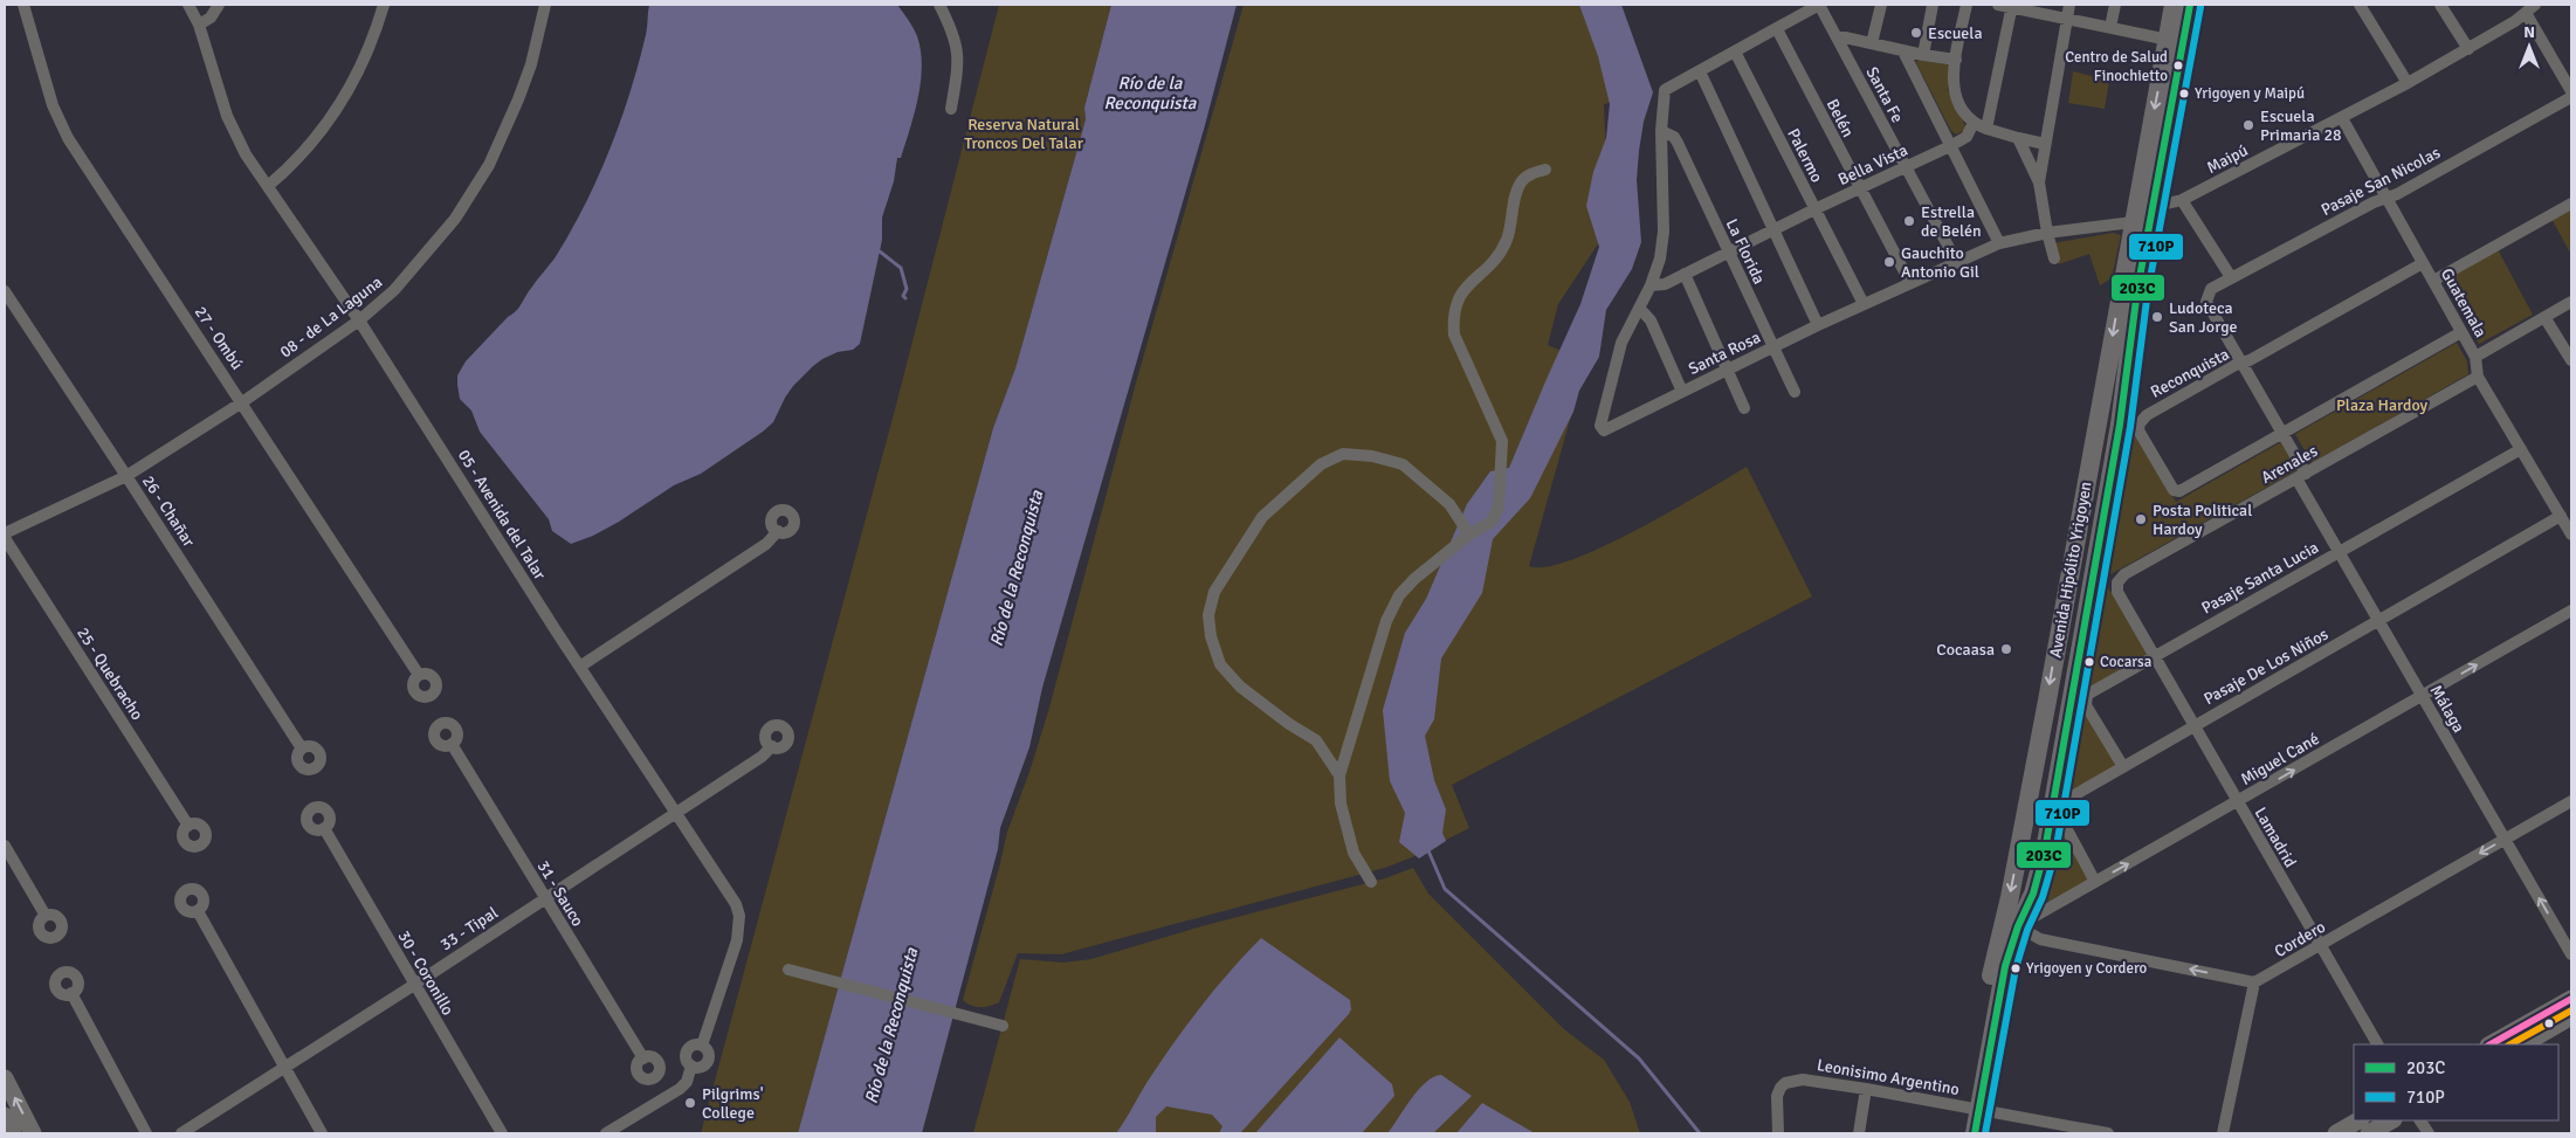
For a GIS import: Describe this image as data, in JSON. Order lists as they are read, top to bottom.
{
  "streets": {
    "main road": ["Avenida Hipólito Yrigoyen"],
    "street": [
      "Santa Fe",
      "Belén",
      "Palermo",
      "Maipú",
      "Bella Vista",
      "Pasaje San Nicolas",
      "La Florida",
      "Guatemala",
      "08 - de La Laguna",
      "27 - Ombú",
      "Santa Rosa",
      "Reconquista",
      "Arenales",
      "26 - Chañar",
      "05 - Avenida del Talar",
      "Pasaje Santa Lucia",
      "Pasaje De Los Niños",
      "25 - Quebracho",
      "Málaga",
      "Miguel Cané",
      "Lamadrid",
      "31 - Sauco",
      "33 - Tipal",
      "Cordero",
      "30 - Coronillo",
      "Leonisimo Argentino"
    ]
  },
  "crossings": [
    ["Santa Fe", "Bella Vista"],
    ["Santa Fe", "Santa Rosa"],
    ["Belén", "Bella Vista"],
    ["Belén", "Santa Rosa"],
    ["Palermo", "Bella Vista"],
    ["Palermo", "Santa Rosa"],
    ["Maipú", "Guatemala"],
    ["Maipú", "Santa Rosa"],
    ["Maipú", "Avenida Hipólito Yrigoyen"],
    ["Bella Vista", "La Florida"],
    ["Bella Vista", "Santa Rosa"],
    ["Pasaje San Nicolas", "Guatemala"],
    ["Pasaje San Nicolas", "Málaga"],
    ["La Florida", "Santa Rosa"],
    ["Guatemala", "Reconquista"],
    ["Guatemala", "Arenales"],
    ["Guatemala", "Pasaje Santa Lucia"],
    ["Guatemala", "Pasaje De Los Niños"],
    ["08 - de La Laguna", "27 - Ombú"],
    ["08 - de La Laguna", "26 - Chañar"],
    ["08 - de La Laguna", "05 - Avenida del Talar"],
    ["Santa Rosa", "Avenida Hipólito Yrigoyen"],
    ["Reconquista", "Arenales"],
    ["Reconquista", "Málaga"],
    ["Arenales", "Málaga"],
    ["Arenales", "Lamadrid"],
    ["05 - Avenida del Talar", "33 - Tipal"],
    ["Avenida Hipólito Yrigoyen", "Miguel Cané"],
    ["Avenida Hipólito Yrigoyen", "Leonisimo Argentino"],
    ["Pasaje Santa Lucia", "Pasaje De Los Niños"],
    ["Pasaje Santa Lucia", "Málaga"],
    ["Pasaje Santa Lucia", "Lamadrid"],
    ["Pasaje De Los Niños", "Málaga"],
    ["Pasaje De Los Niños", "Miguel Cané"],
    ["Pasaje De Los Niños", "Lamadrid"],
    ["Málaga", "Miguel Cané"],
    ["Málaga", "Cordero"],
    ["Miguel Cané", "Lamadrid"],
    ["Lamadrid", "Cordero"],
    ["31 - Sauco", "33 - Tipal"],
    ["33 - Tipal", "30 - Coronillo"]
  ],
  "one_way": ["Miguel Cané", "Cordero"],
  "water": ["Río de la Reconquista"],
  "parks": ["Reserva Natural Troncos Del Talar", "Plaza Hardoy"],
  "places": [
    "Escuela",
    "Centro de Salud Finochietto",
    "Yrigoyen y Maipú",
    "Escuela Primaria 28",
    "Estrella de Belén",
    "Gauchito Antonio Gil",
    "Ludoteca San Jorge",
    "Posta Political Hardoy",
    "Cocaasa",
    "Cocarsa",
    "Yrigoyen y Cordero",
    "Pilgrims' College"
  ],
  "lines": ["transit line 203C", "transit line 710P"],
  "legend": ["203C", "710P"],
  "north": "top"
}
